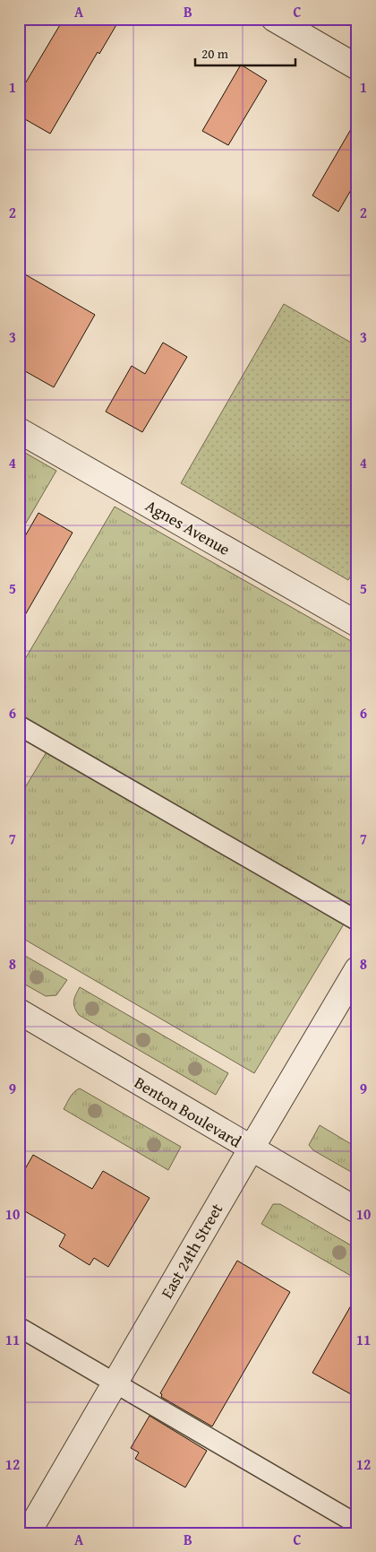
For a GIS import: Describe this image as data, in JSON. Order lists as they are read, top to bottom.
{
  "streets": {
    "street": ["Agnes Avenue", "Benton Boulevard", "East 24th Street"]
  },
  "crossings": [
    ["Benton Boulevard", "East 24th Street"]
  ],
  "scale_bar": "20 m",
  "grid": {
    "columns": ["A", "B", "C"],
    "rows": [
      "1",
      "2",
      "3",
      "4",
      "5",
      "6",
      "7",
      "8",
      "9",
      "10",
      "11",
      "12"
    ]
  }
}
